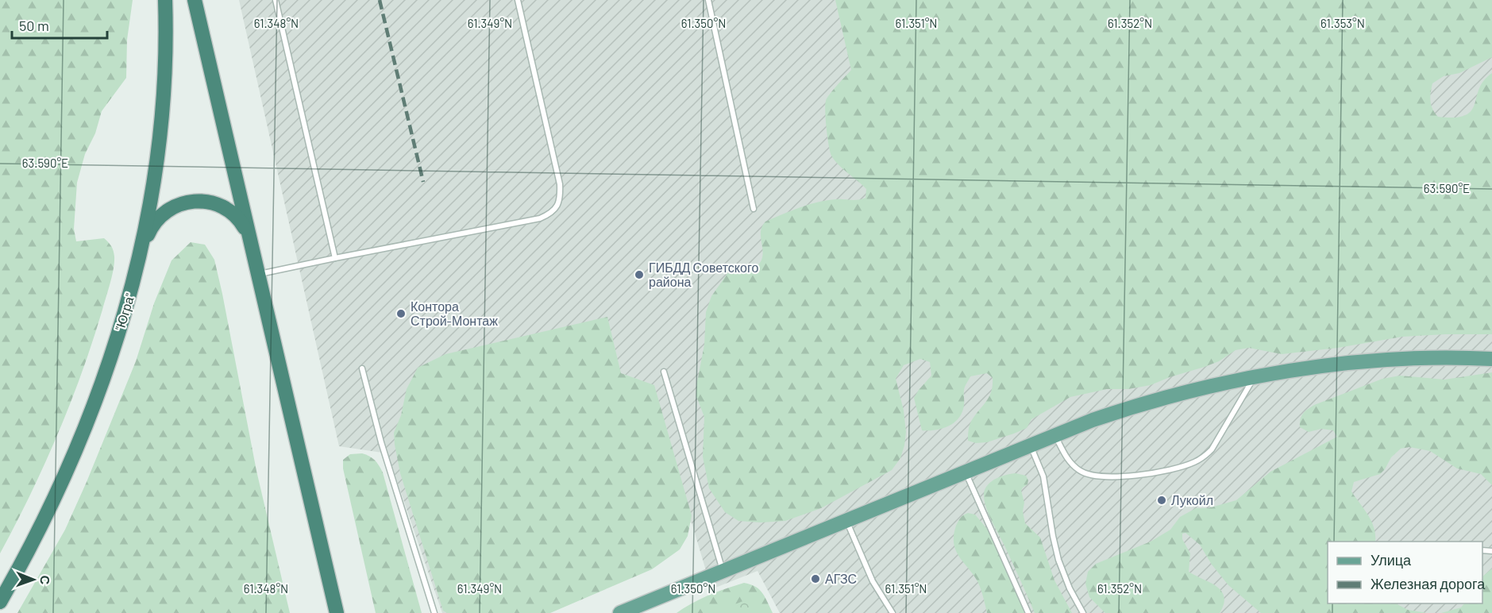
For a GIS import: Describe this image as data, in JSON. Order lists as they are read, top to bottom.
{
  "streets": {
    "highway": ["\"Югра\""]
  },
  "places": [
    "ГИБДД Советского района",
    "Контора Строй-Монтаж",
    "Лукойл",
    "АГЗС"
  ],
  "legend": ["Улица", "Железная дорога"],
  "scale_bar": "50 m",
  "north": "right",
  "coordinates": [
    "61.348°N",
    "61.349°N",
    "61.350°N",
    "61.351°N",
    "61.352°N",
    "61.353°N",
    "63.590°E"
  ]
}
